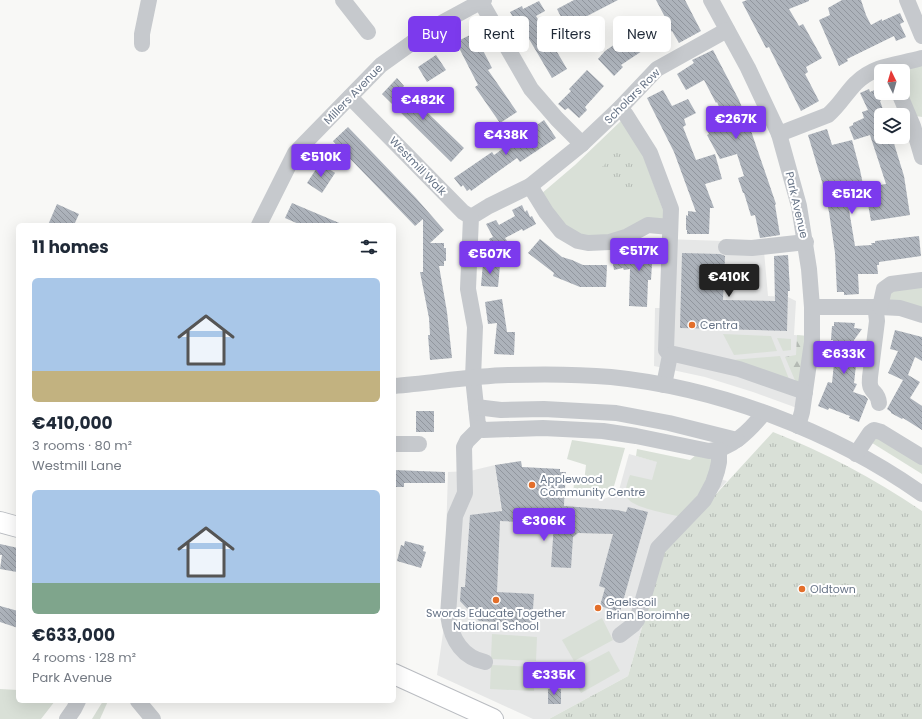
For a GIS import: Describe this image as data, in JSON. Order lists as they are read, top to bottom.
{
  "streets": {
    "street": [
      "Millers Avenue",
      "Scholars Row",
      "Westmill Walk",
      "Park Avenue"
    ]
  },
  "crossings": [
    ["Millers Avenue", "Westmill Walk"],
    ["Scholars Row", "Westmill Walk"],
    ["Scholars Row", "Park Avenue"]
  ],
  "places": [
    "Centra",
    "Applewood Community Centre",
    "Oldtown",
    "Swords Educate Together National School",
    "Gaelscoil Brian Boroimhe"
  ],
  "north": "top",
  "page": {
    "chip": [
      "Buy",
      "Rent",
      "Filters",
      "New"
    ],
    "price": [
      "€482K",
      "€267K",
      "€438K",
      "€510K",
      "€512K",
      "€517K",
      "€507K",
      "€410K",
      "€633K",
      "€306K",
      "€335K"
    ],
    "heading": "11 homes",
    "list": [
      {
        "name": "€410,000",
        "note": "3 rooms · 80 m² · Westmill Lane"
      },
      {
        "name": "€633,000",
        "note": "4 rooms · 128 m² · Park Avenue"
      }
    ]
  }
}
